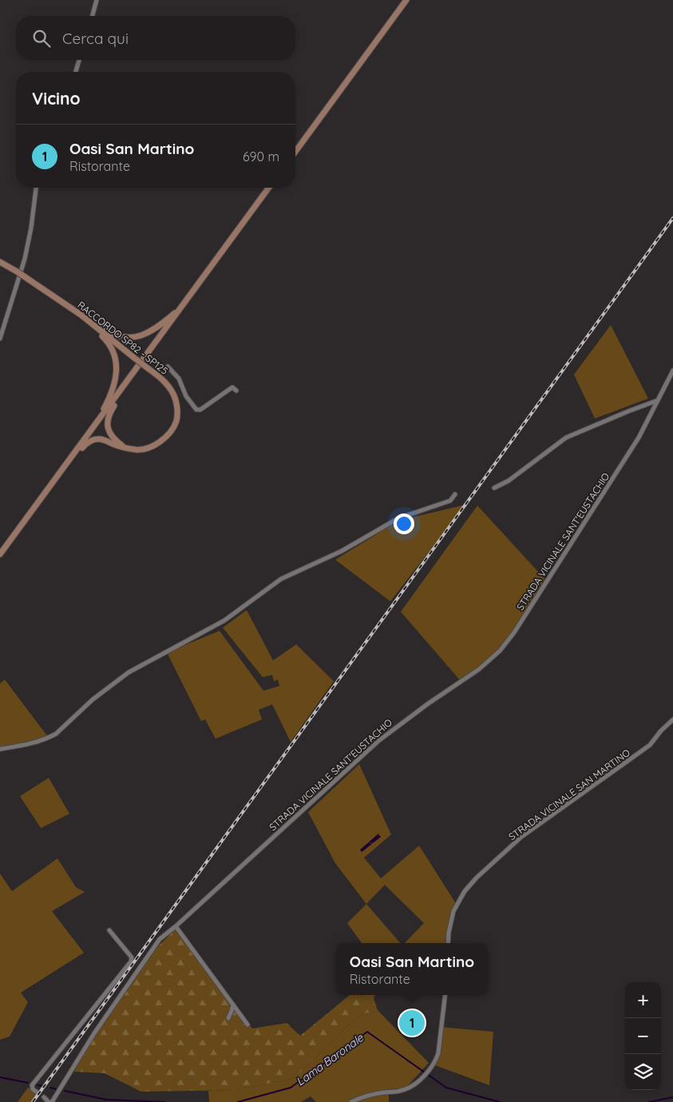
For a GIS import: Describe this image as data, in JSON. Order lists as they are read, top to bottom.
{
  "streets": {
    "main road": ["RACCORDO SP82 - SP125"],
    "street": ["STRADA VICINALE SANT'EUSTACHIO", "STRADA VICINALE SAN MARTINO"]
  },
  "water": ["Lama Baronale"],
  "page": {
    "search": "Cerca qui",
    "heading": "Vicino",
    "list": [
      {
        "mark": "1",
        "name": "Oasi San Martino",
        "note": "Ristorante",
        "value": "690 m"
      }
    ],
    "popup": ["Oasi San Martino", "Ristorante"],
    "map_buttons": ["+", "−"],
    "pins": "1"
  }
}
